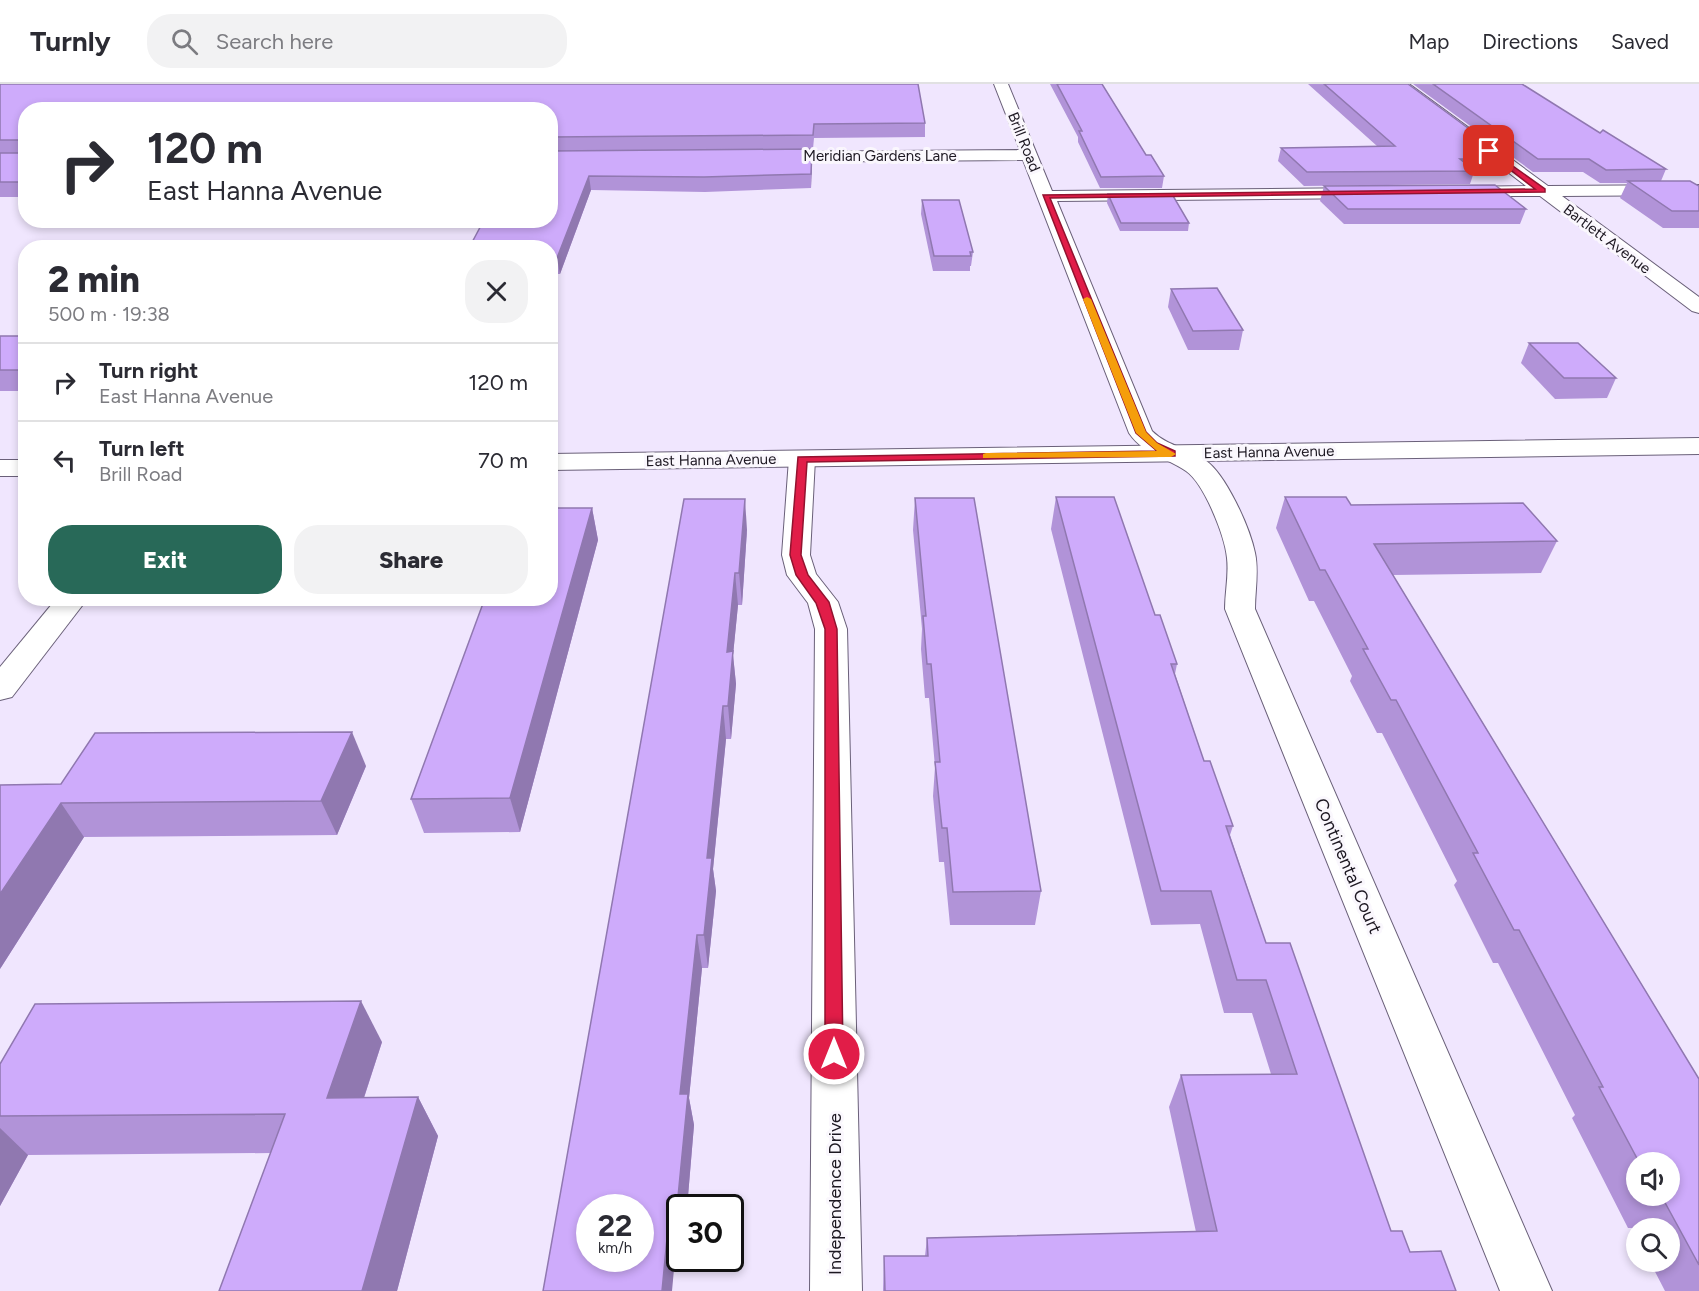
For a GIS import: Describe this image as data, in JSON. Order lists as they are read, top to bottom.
{
  "streets": {
    "street": [
      "Brill Road",
      "Meridian Gardens Lane",
      "Bartlett Avenue",
      "East Hanna Avenue",
      "Continental Court",
      "Independence Drive"
    ]
  },
  "crossings": [
    ["Brill Road", "Meridian Gardens Lane"],
    ["Brill Road", "East Hanna Avenue"],
    ["Brill Road", "Continental Court"],
    ["East Hanna Avenue", "Continental Court"],
    ["East Hanna Avenue", "Independence Drive"]
  ],
  "page": {
    "header": "Turnly",
    "search": "Search here",
    "nav": ["Map", "Directions", "Saved"],
    "turn": ["120 m", "East Hanna Avenue"],
    "heading": ["2 min", "500 m · 19:38"],
    "list": [
      {
        "name": "Turn right",
        "note": "East Hanna Avenue",
        "value": "120 m"
      },
      {
        "name": "Turn left",
        "note": "Brill Road",
        "value": "70 m"
      }
    ],
    "buttons": ["Exit", "Share"],
    "speed": "22 km/h",
    "limit": "30"
  }
}
